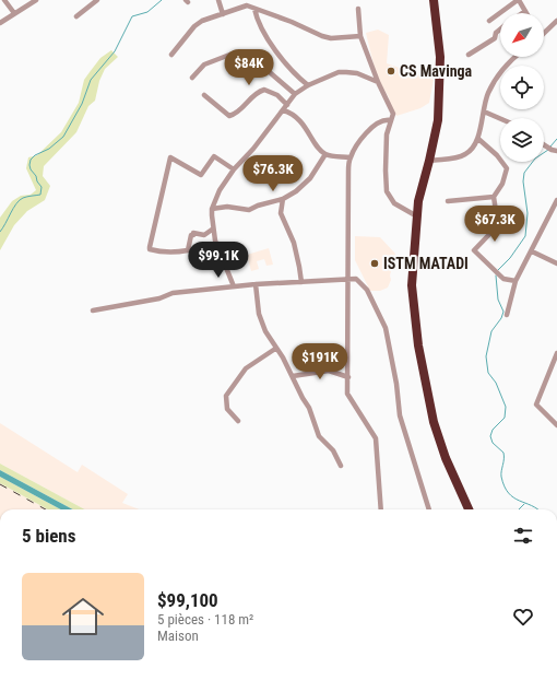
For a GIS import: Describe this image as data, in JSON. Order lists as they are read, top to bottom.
{
  "places": ["CS Mavinga", "ISTM MATADI"],
  "north": "bottom left",
  "page": {
    "price": [
      "$84K",
      "$76.3K",
      "$67.3K",
      "$99.1K",
      "$191K"
    ],
    "heading": "5 biens",
    "list": [
      {
        "name": "$99,100",
        "note": "5 pièces · 118 m² · Maison"
      }
    ]
  }
}
